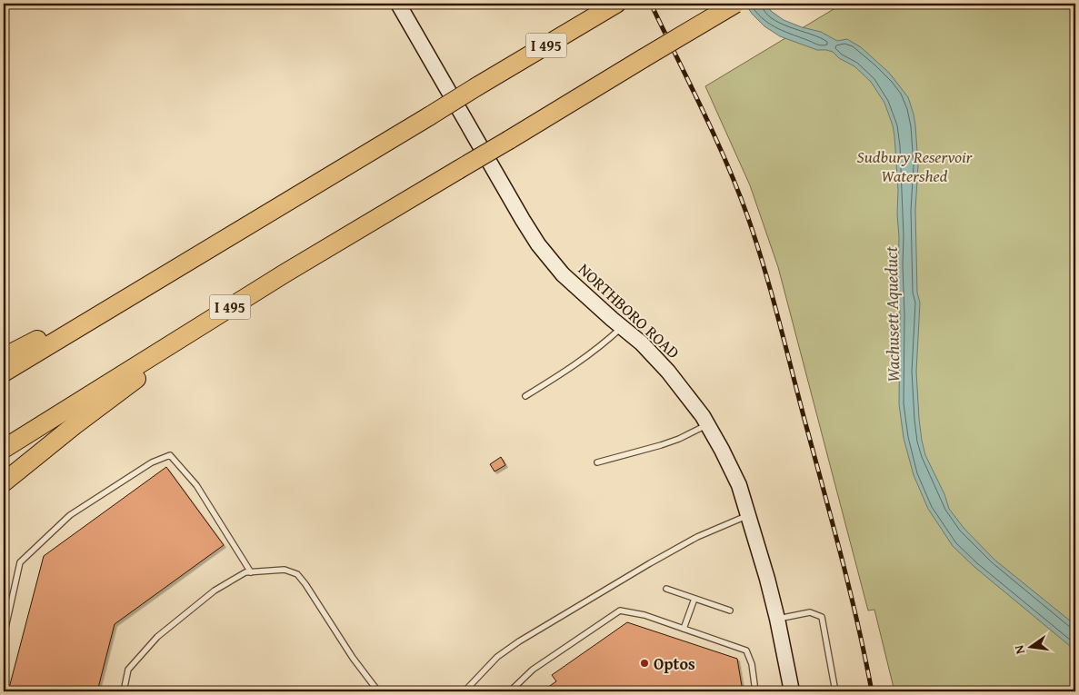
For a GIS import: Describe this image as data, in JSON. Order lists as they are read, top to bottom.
{
  "streets": {
    "highway": ["I 495"],
    "main road": ["NORTHBORO ROAD"]
  },
  "water": ["Wachusett Aqueduct"],
  "parks": ["Sudbury Reservoir Watershed"],
  "places": ["Optos"],
  "north": "left"
}
